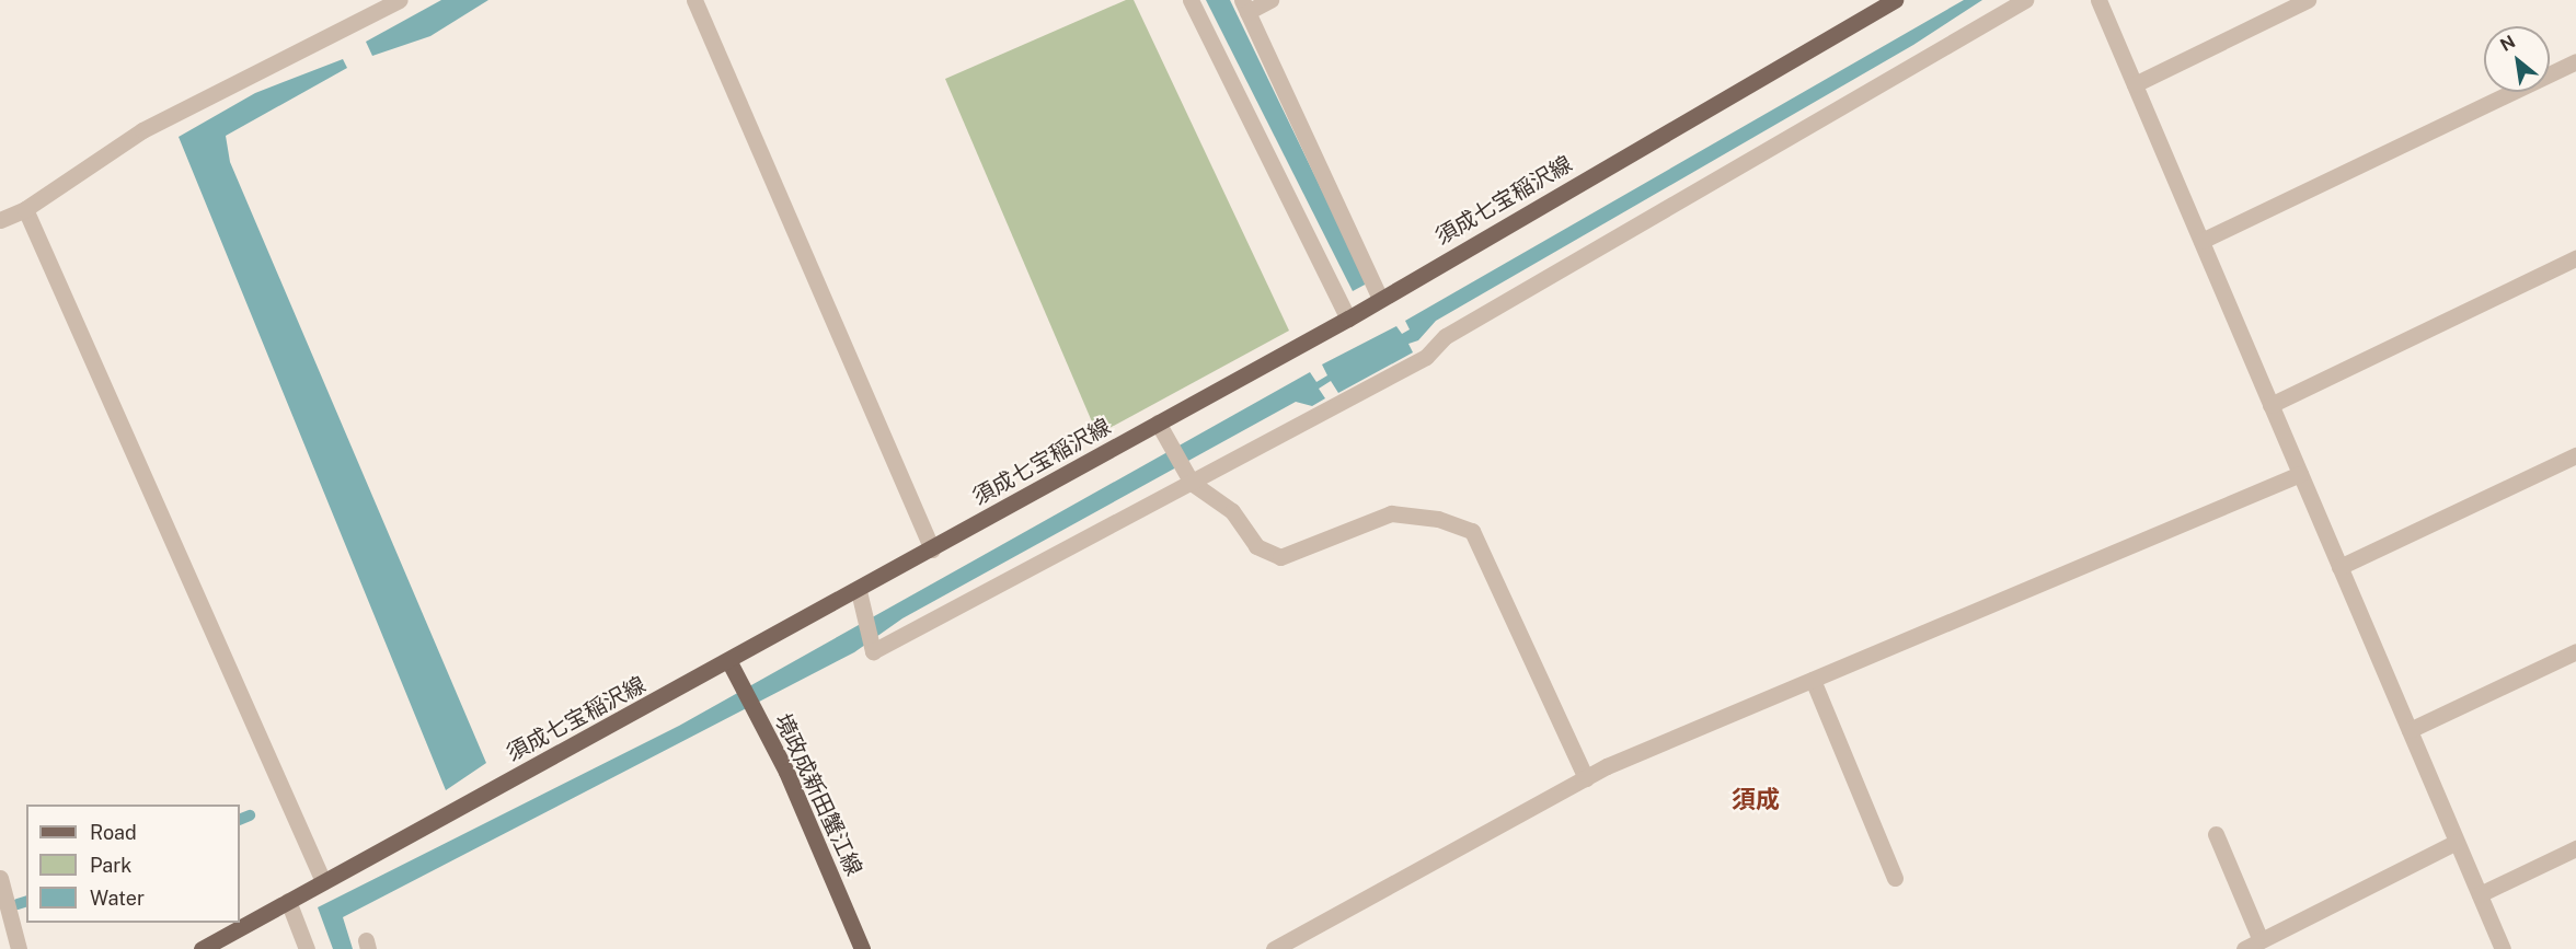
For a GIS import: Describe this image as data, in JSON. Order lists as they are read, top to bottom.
{
  "streets": {
    "main road": ["須成七宝稲沢線", "境政成新田蟹江線"]
  },
  "crossings": [
    ["須成七宝稲沢線", "境政成新田蟹江線"]
  ],
  "districts": ["須成"],
  "legend": ["Road", "Park", "Water"],
  "north": "top left"
}
